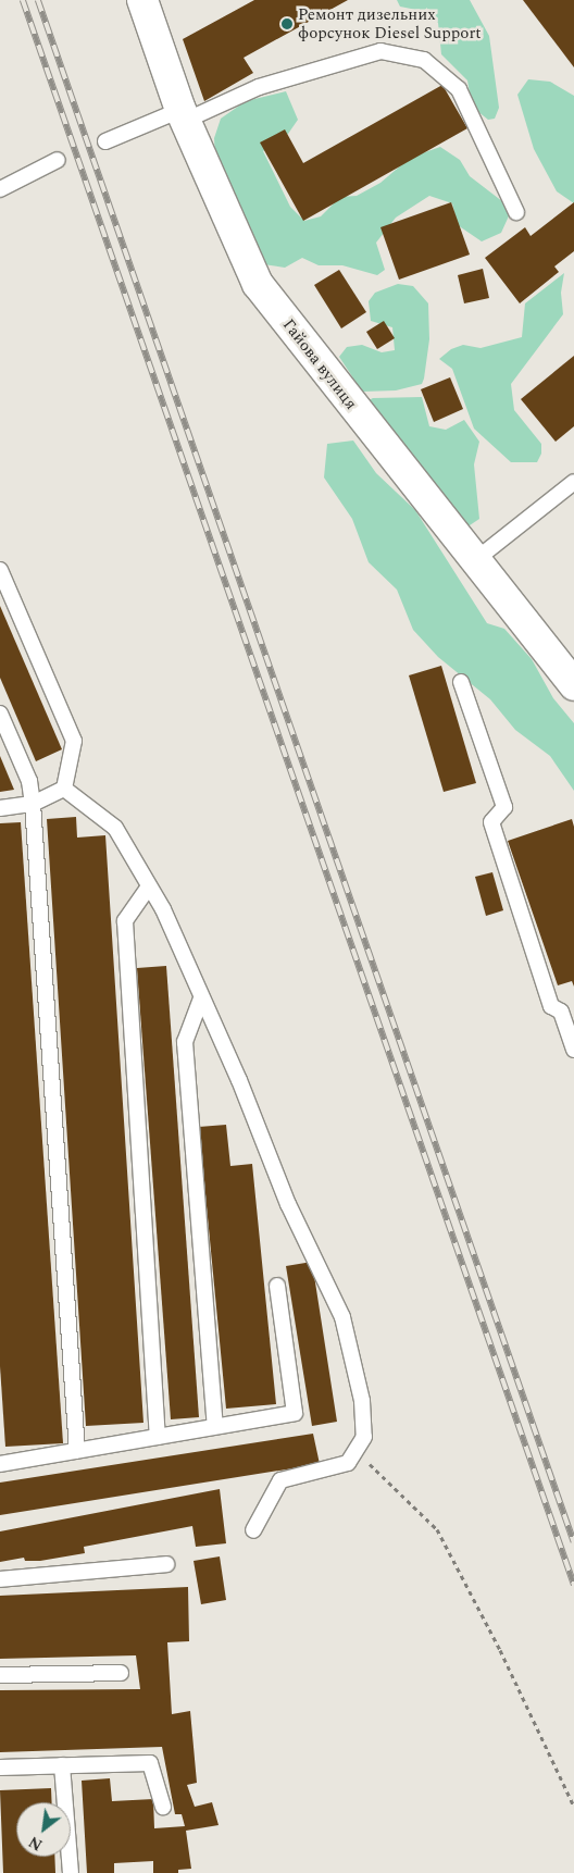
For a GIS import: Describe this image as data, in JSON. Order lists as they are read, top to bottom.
{
  "streets": {
    "street": ["Гайова вулиця"]
  },
  "places": ["Ремонт дизельних форсунок Diesel Support"],
  "north": "bottom left"
}
